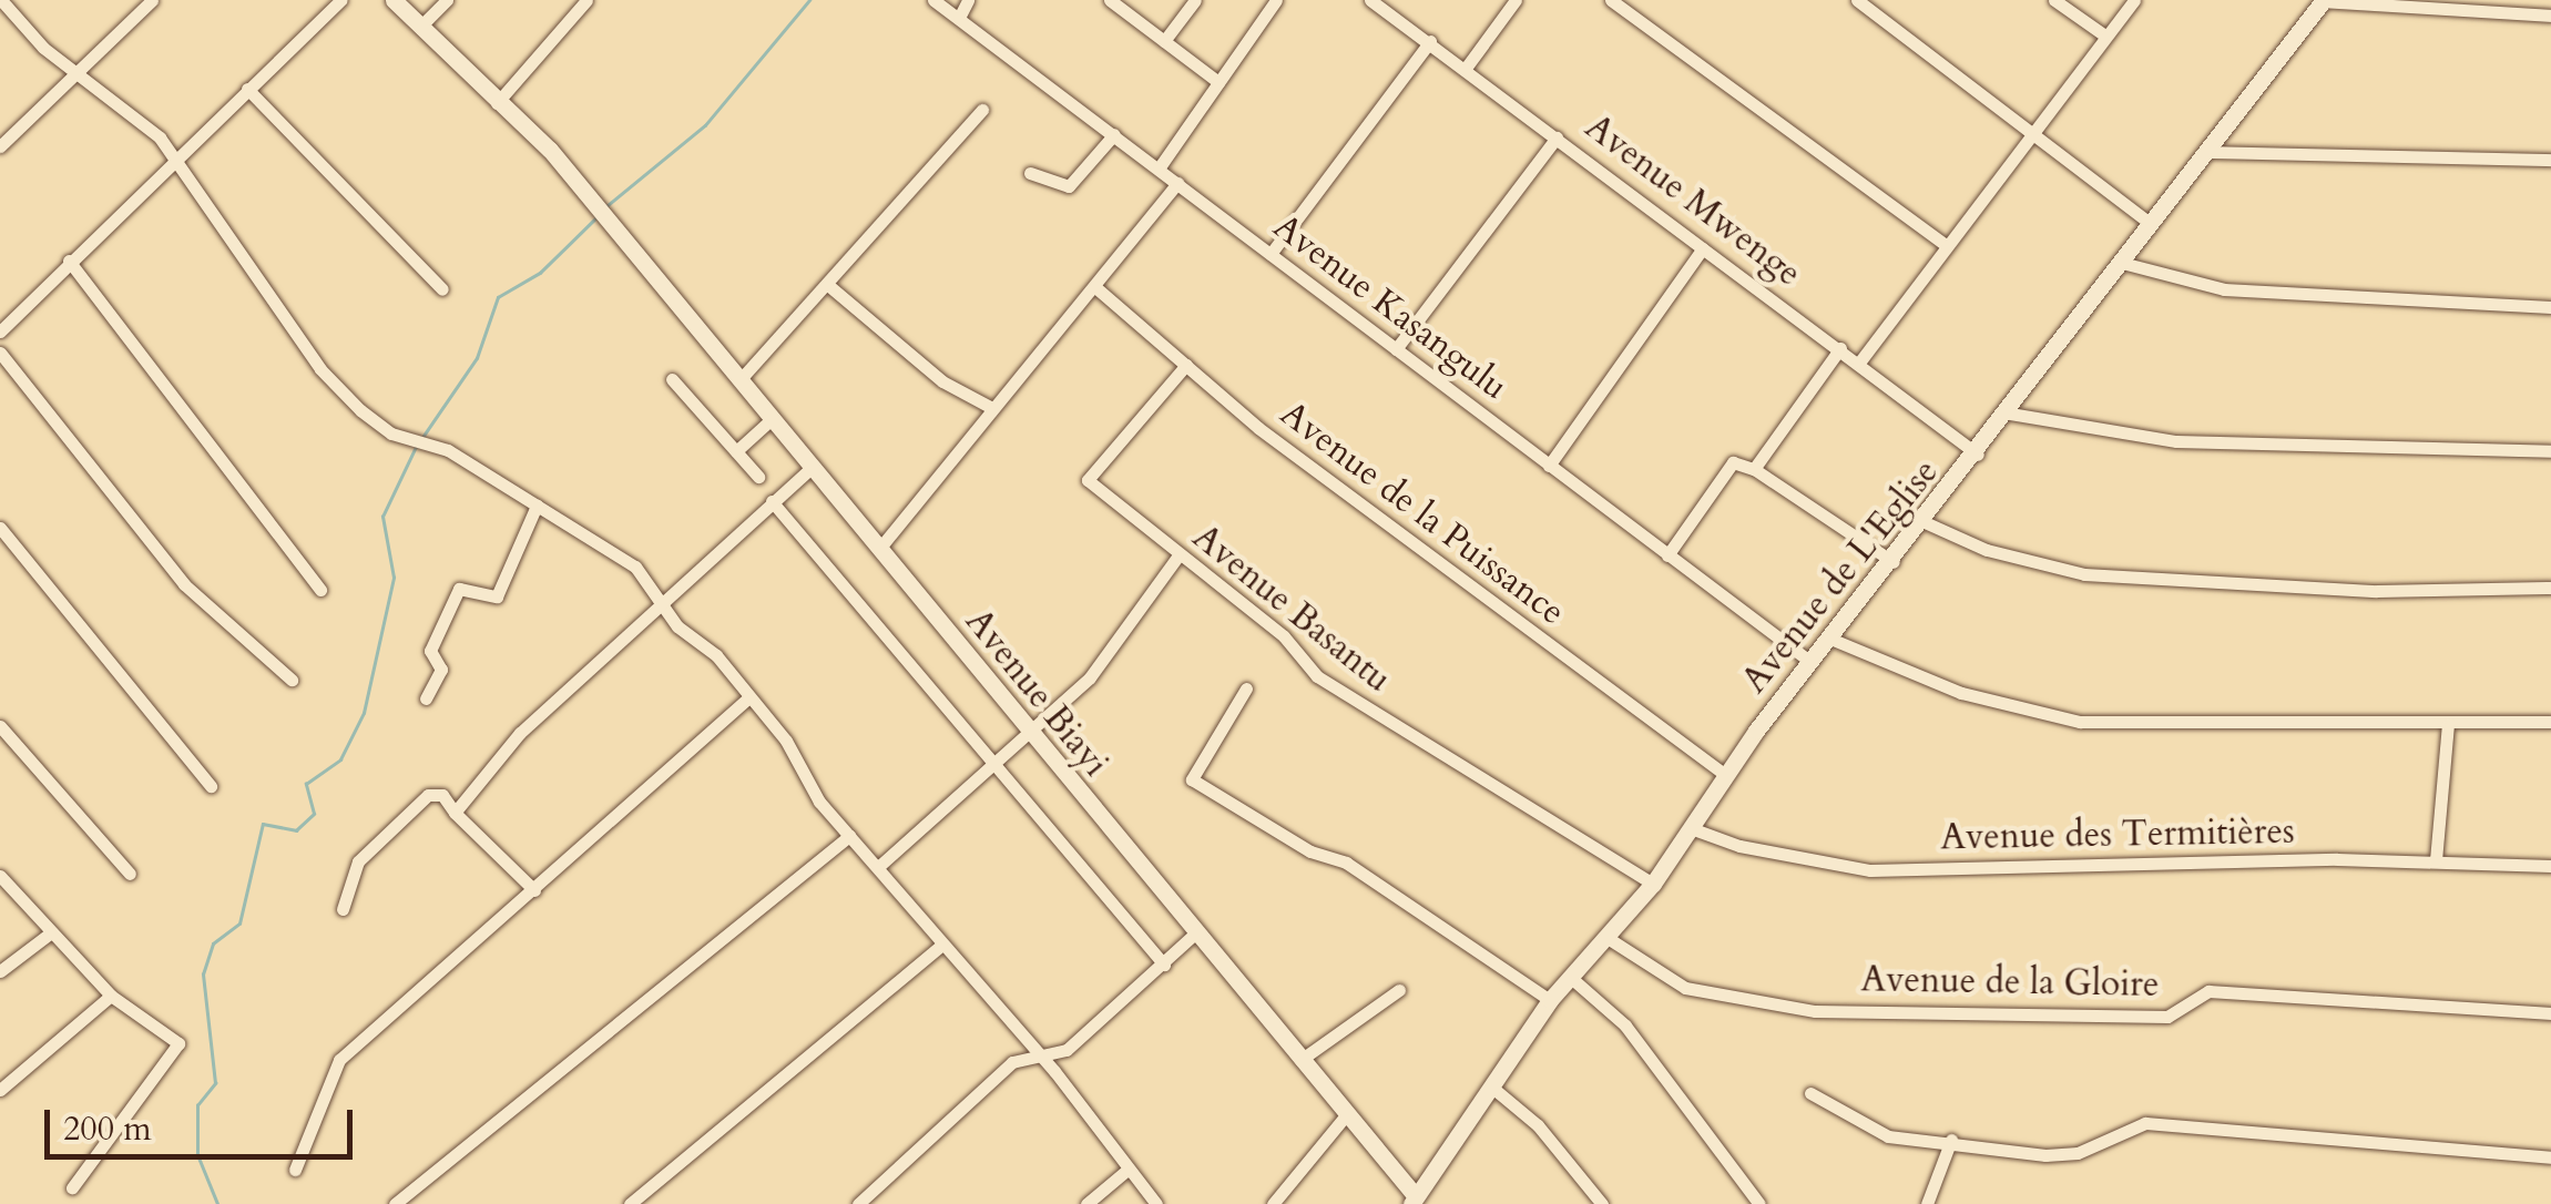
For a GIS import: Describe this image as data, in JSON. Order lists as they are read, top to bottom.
{
  "streets": {
    "street": [
      "Avenue Mwenge",
      "Avenue Kasangulu",
      "Avenue de la Puissance",
      "Avenue de L'Eglise",
      "Avenue Basantu",
      "Avenue Biayi",
      "Avenue des Termitières",
      "Avenue de la Gloire"
    ]
  },
  "crossings": [
    ["Avenue Mwenge", "Avenue de L'Eglise"],
    ["Avenue Kasangulu", "Avenue de L'Eglise"],
    ["Avenue de la Puissance", "Avenue de L'Eglise"],
    ["Avenue de la Puissance", "Avenue Basantu"],
    ["Avenue de L'Eglise", "Avenue Basantu"],
    ["Avenue de L'Eglise", "Avenue Biayi"],
    ["Avenue de L'Eglise", "Avenue des Termitières"],
    ["Avenue de L'Eglise", "Avenue de la Gloire"]
  ],
  "scale_bar": "200 m"
}
